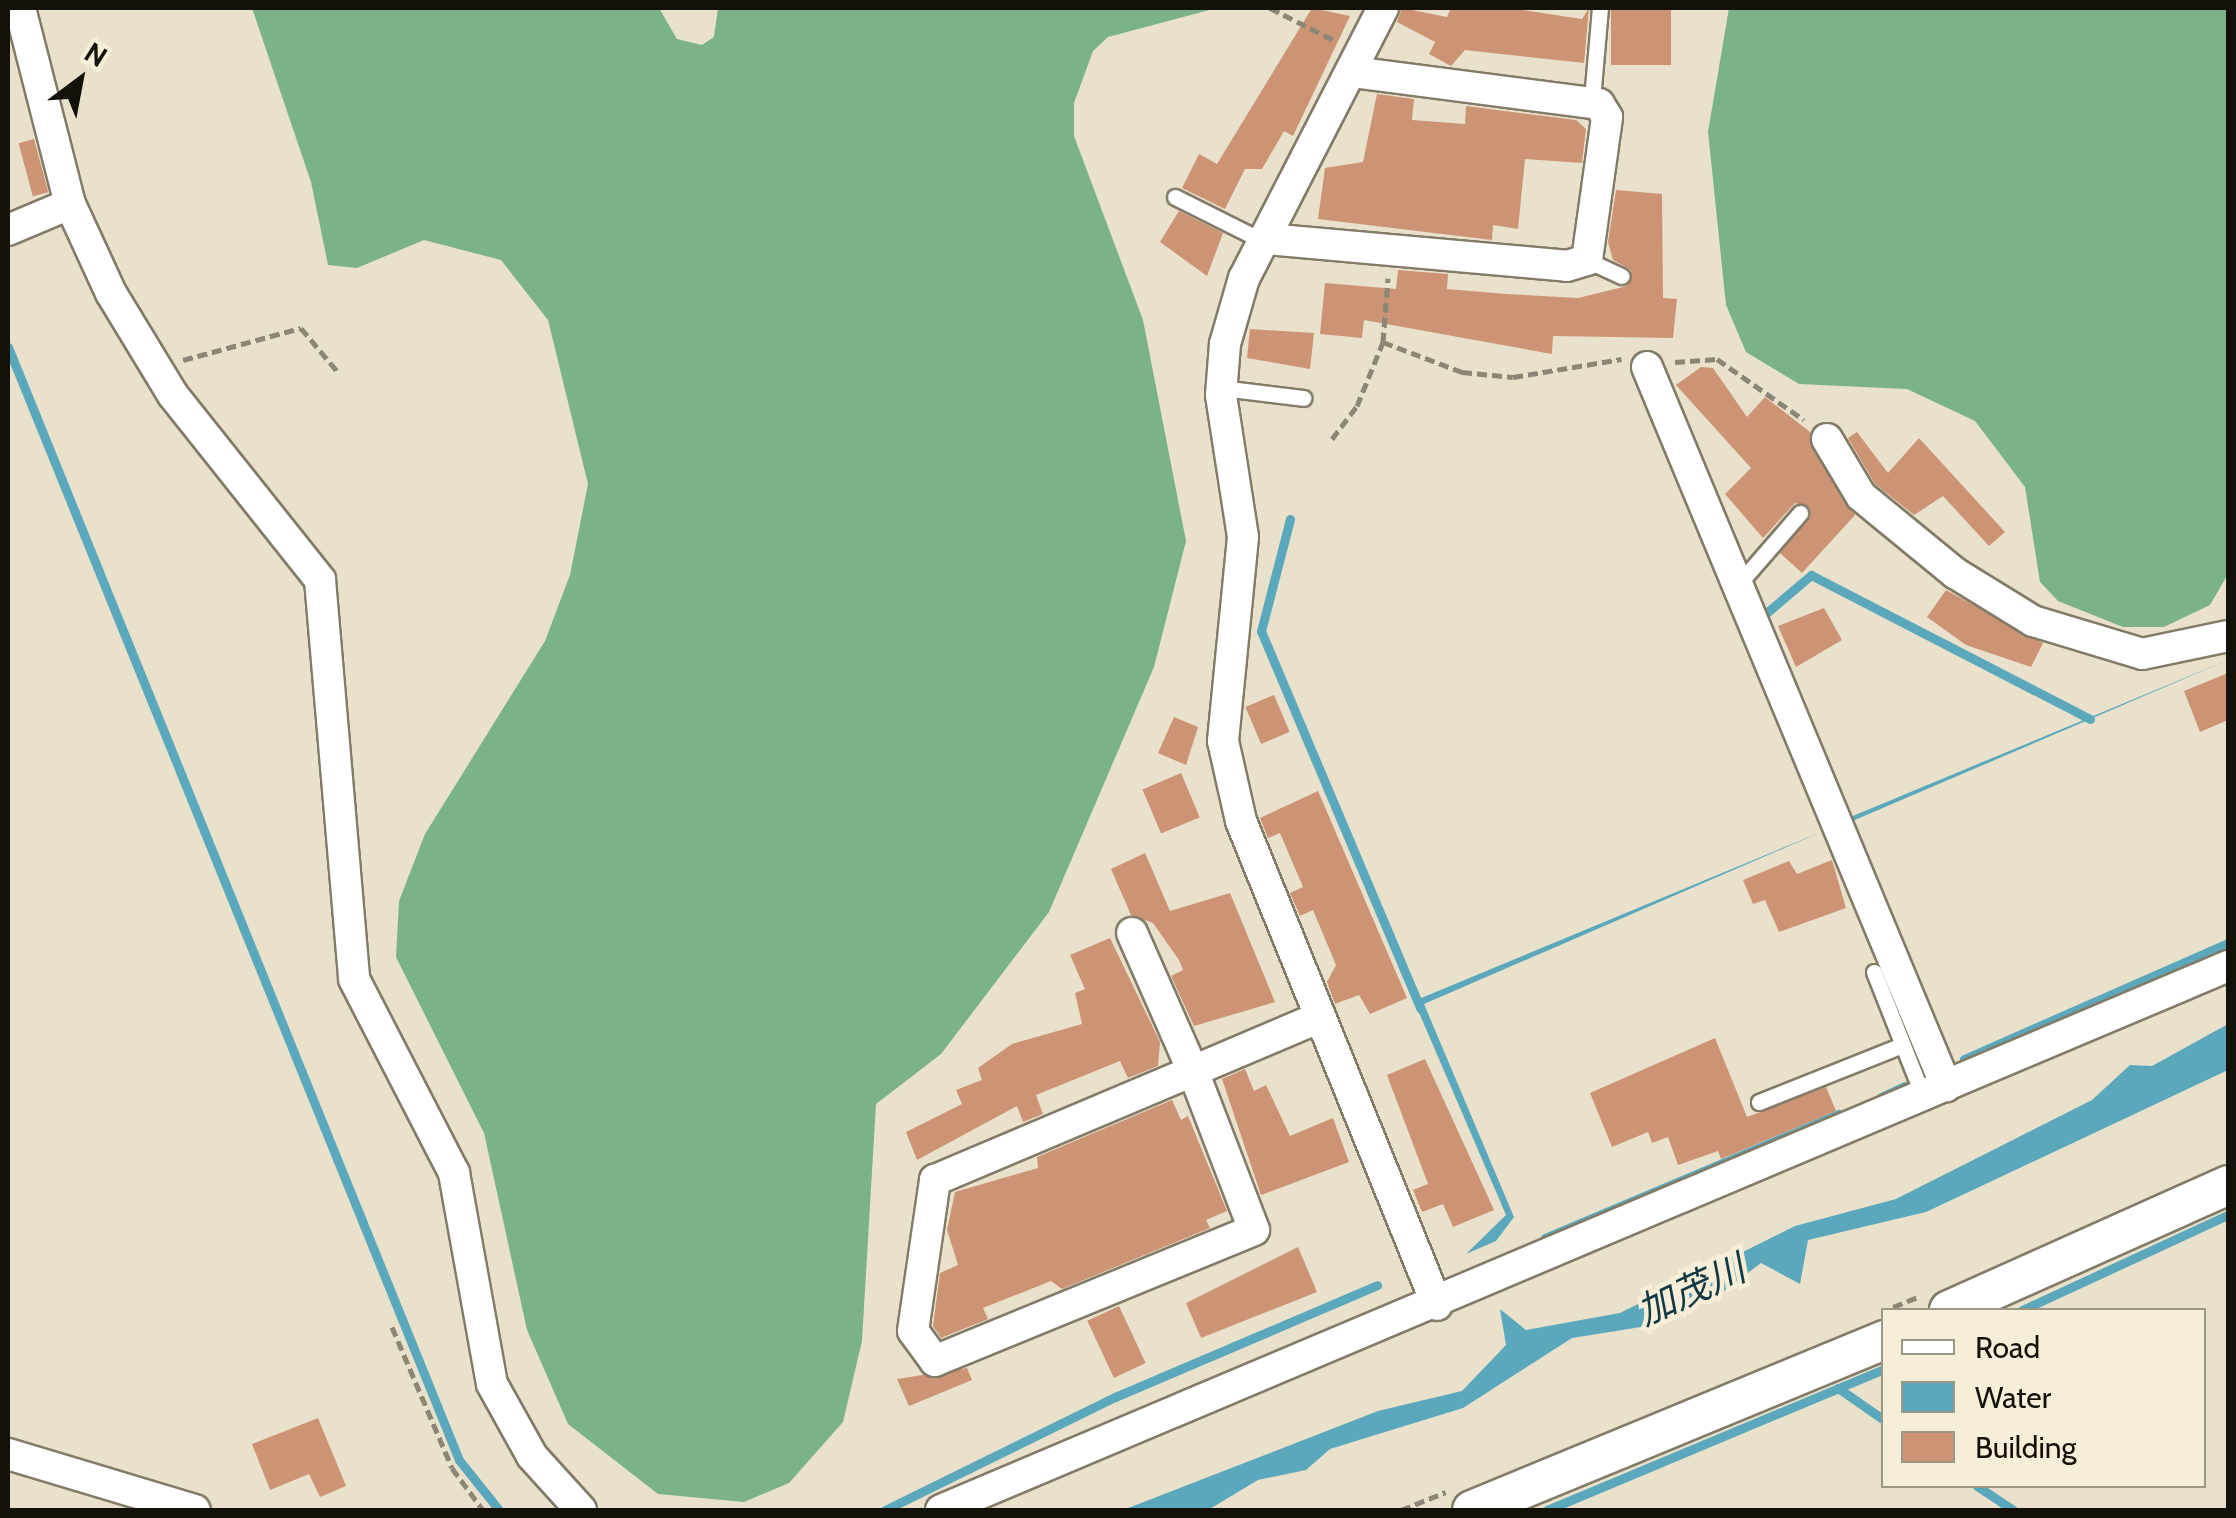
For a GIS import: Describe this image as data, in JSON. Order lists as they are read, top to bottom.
{
  "water": ["加茂川"],
  "legend": ["Road", "Water", "Building"],
  "north": "top right"
}
